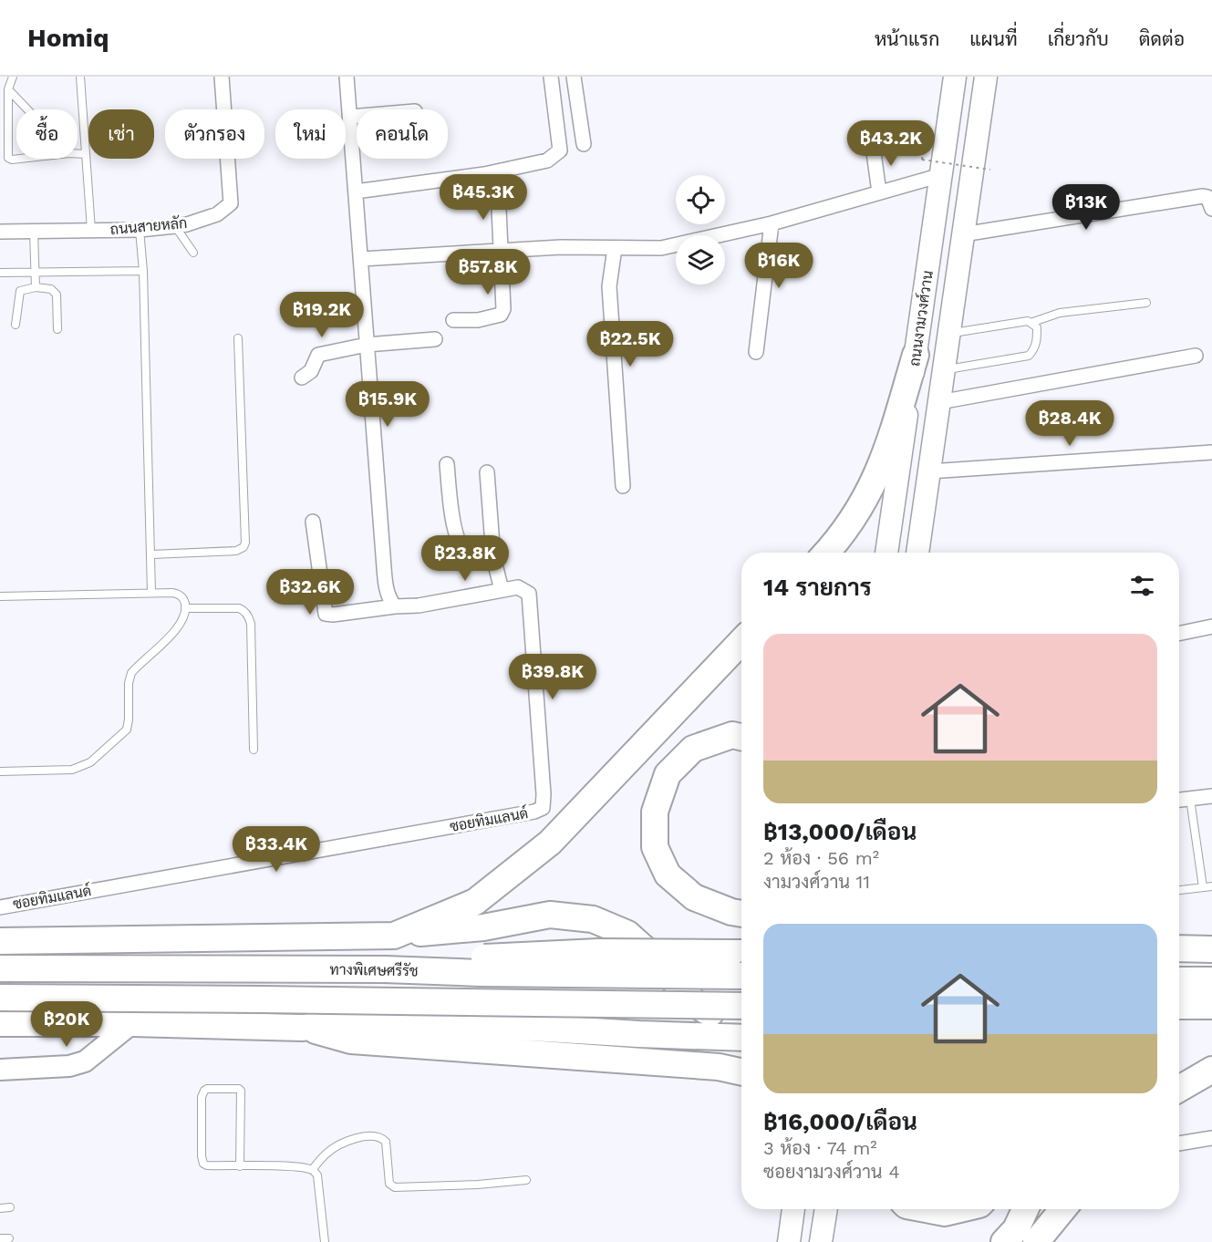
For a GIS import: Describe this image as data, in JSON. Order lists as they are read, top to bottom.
{
  "streets": {
    "highway": ["ทางพิเศษศรีรัช"],
    "main road": ["ถนนงามวงศ์วาน"],
    "street": ["ถนนสายหลัก", "ซอยทิมแลนด์"]
  },
  "page": {
    "header": "Homiq",
    "nav": [
      "หน้าแรก",
      "แผนที่",
      "เกี่ยวกับ",
      "ติดต่อ"
    ],
    "chip": [
      "ซื้อ",
      "เช่า",
      "ตัวกรอง",
      "ใหม่",
      "คอนโด"
    ],
    "price": [
      "฿43.2K",
      "฿45.3K",
      "฿13K",
      "฿16K",
      "฿57.8K",
      "฿19.2K",
      "฿22.5K",
      "฿15.9K",
      "฿28.4K",
      "฿23.8K",
      "฿32.6K",
      "฿39.8K",
      "฿33.4K",
      "฿20K"
    ],
    "heading": "14 รายการ",
    "list": [
      {
        "name": "฿13,000/เดือน",
        "note": "2 ห้อง · 56 m² · งามวงศ์วาน 11"
      },
      {
        "name": "฿16,000/เดือน",
        "note": "3 ห้อง · 74 m² · ซอยงามวงศ์วาน 4"
      }
    ]
  }
}
